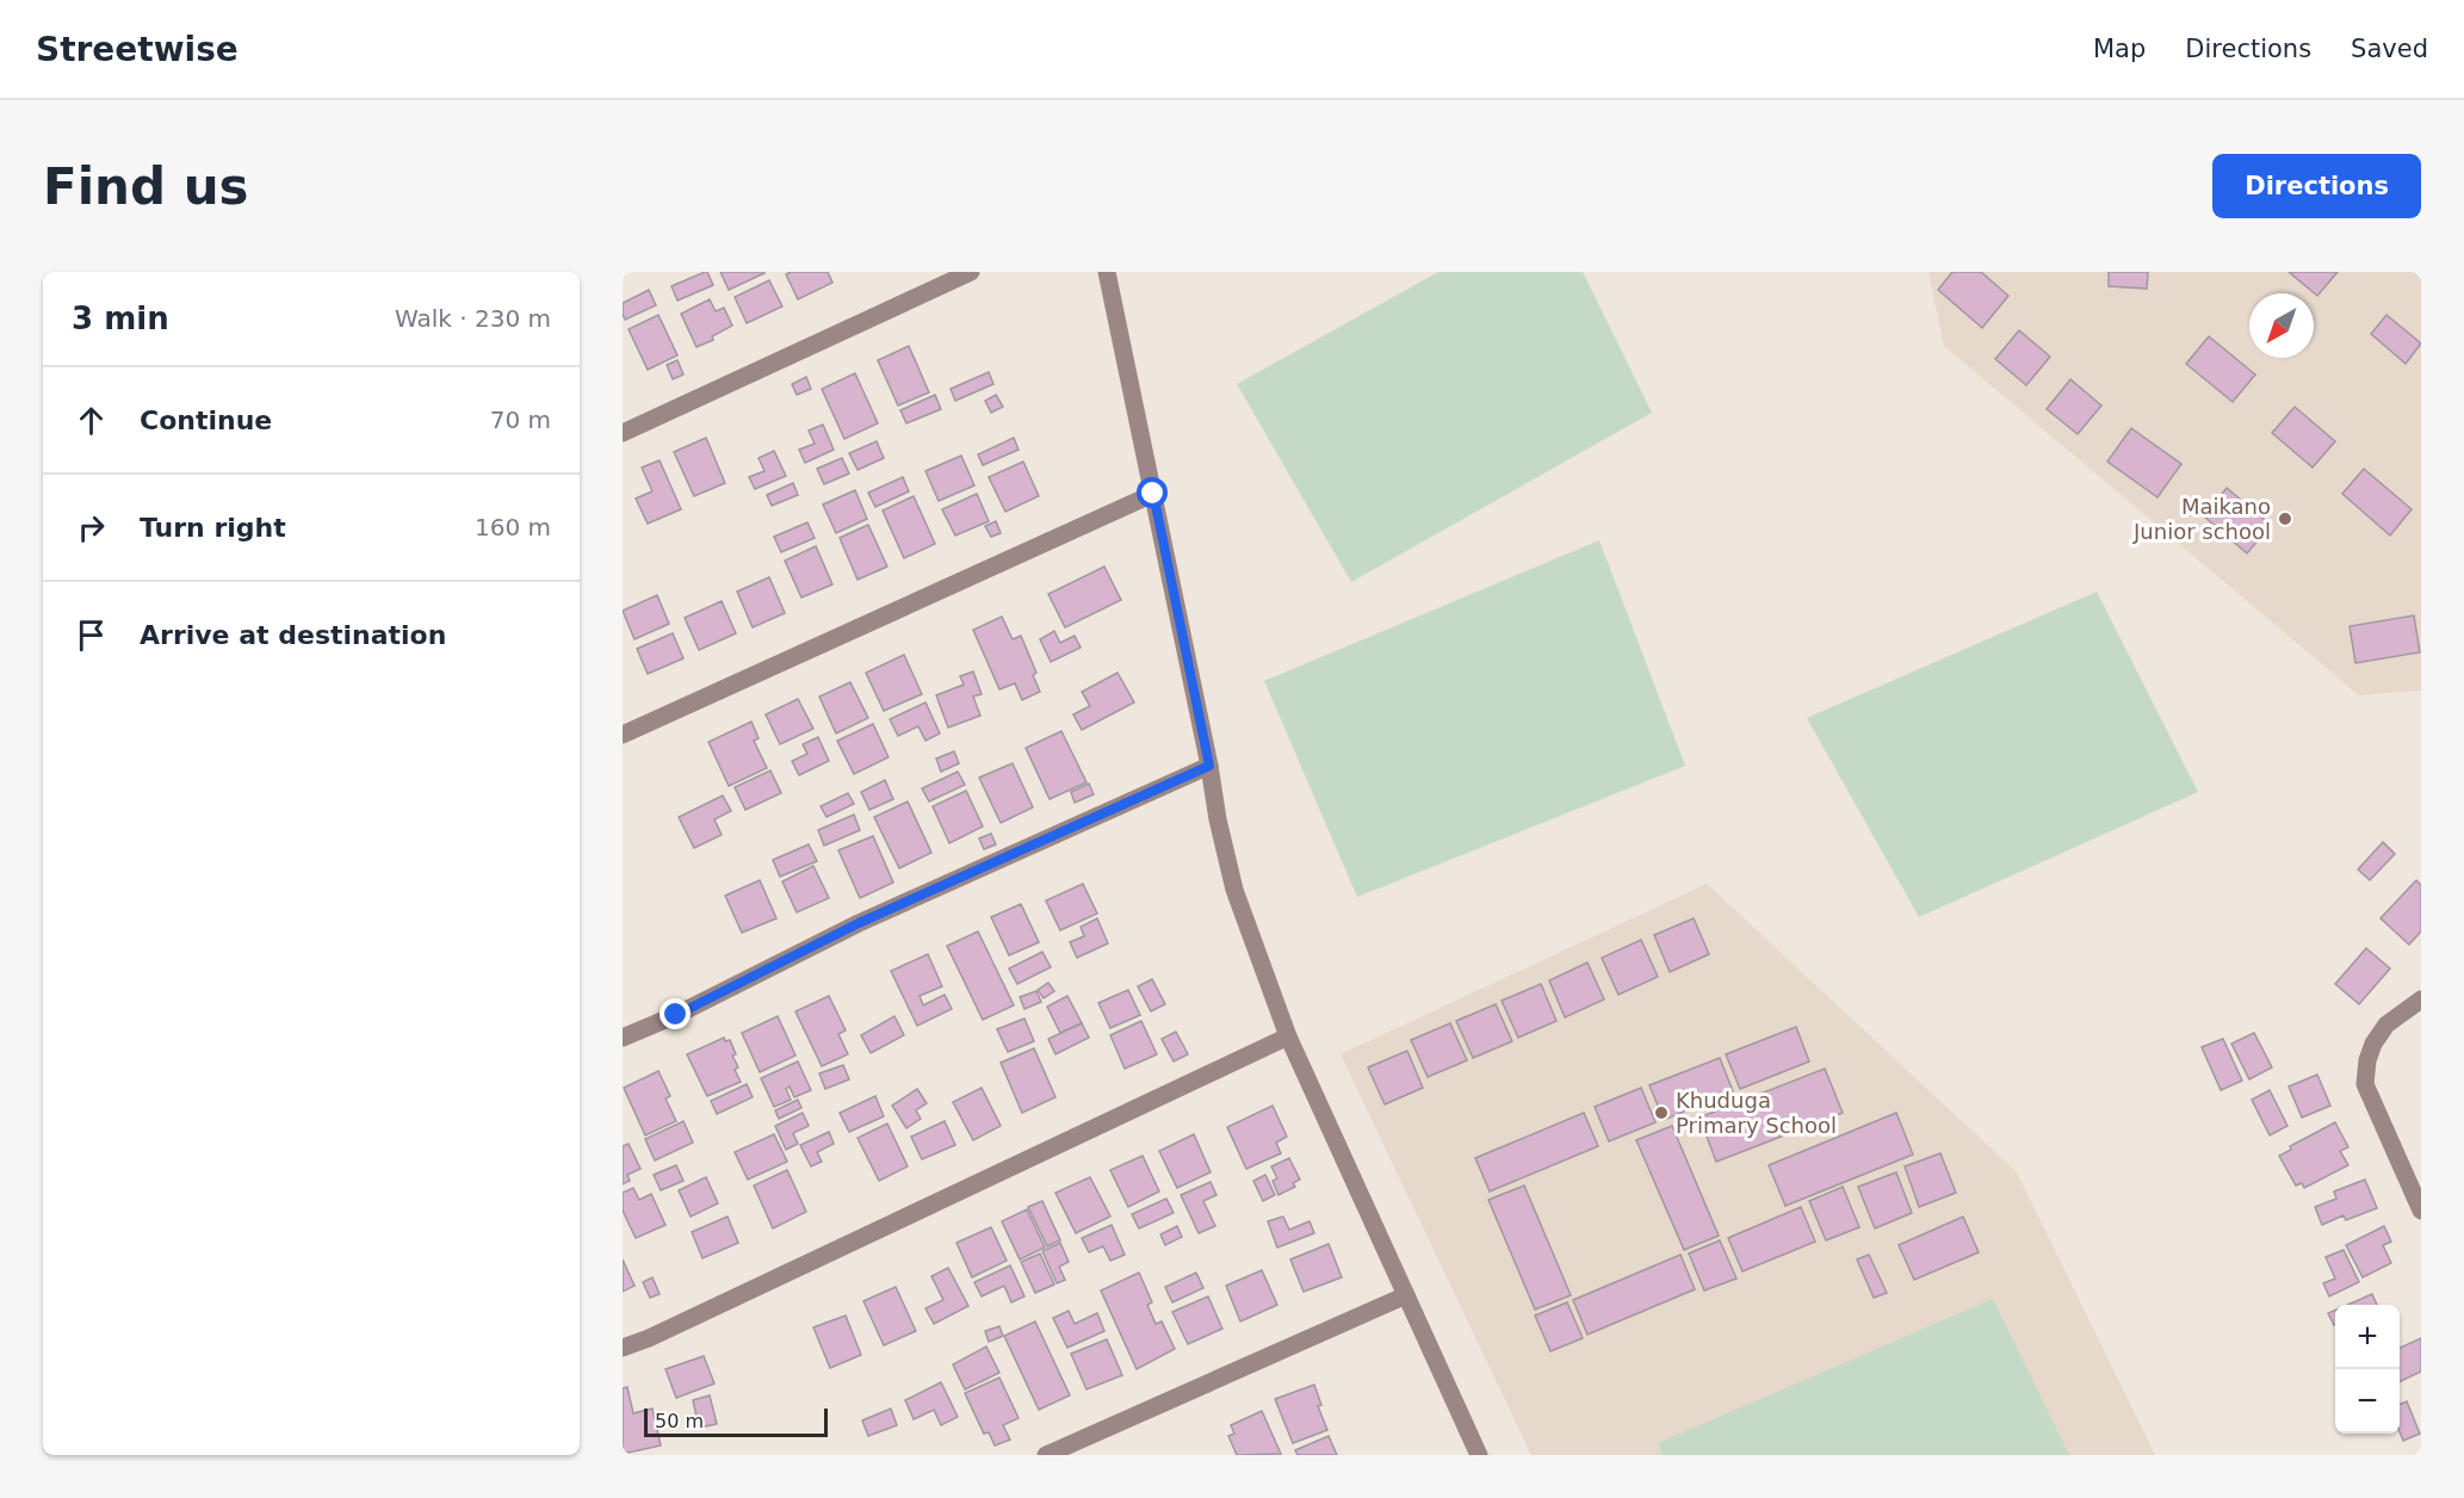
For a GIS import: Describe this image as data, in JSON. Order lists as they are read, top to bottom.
{
  "places": ["Maikano Junior school", "Khuduga Primary School"],
  "scale_bar": "50 m",
  "north": "bottom left",
  "page": {
    "header": "Streetwise",
    "nav": ["Map", "Directions", "Saved"],
    "buttons": "Directions",
    "title": "Find us",
    "heading": ["3 min", "Walk · 230 m"],
    "list": [
      ["Continue", "70 m"],
      ["Turn right", "160 m"],
      "Arrive at destination"
    ],
    "map_buttons": ["+", "−"],
    "scale": "50 m"
  }
}
